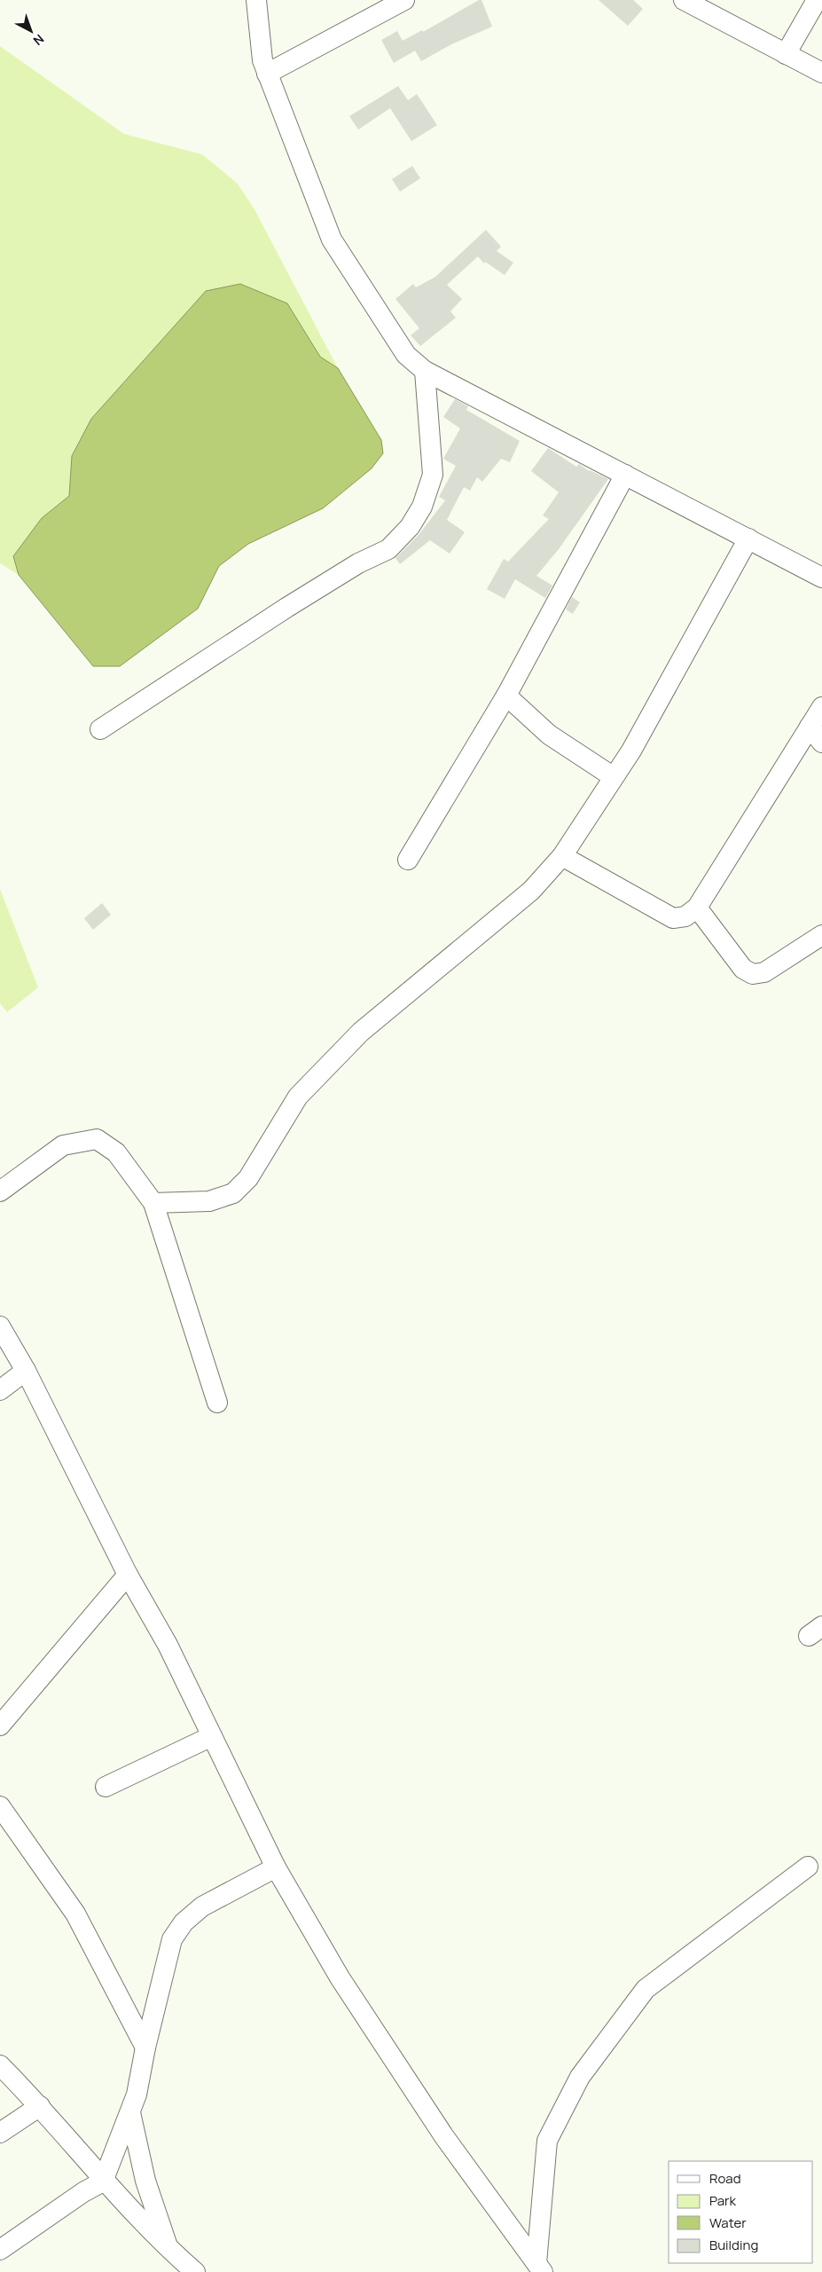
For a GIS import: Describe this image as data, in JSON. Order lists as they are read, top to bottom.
{
  "legend": [
    "Road",
    "Park",
    "Water",
    "Building"
  ],
  "north": "bottom right"
}
